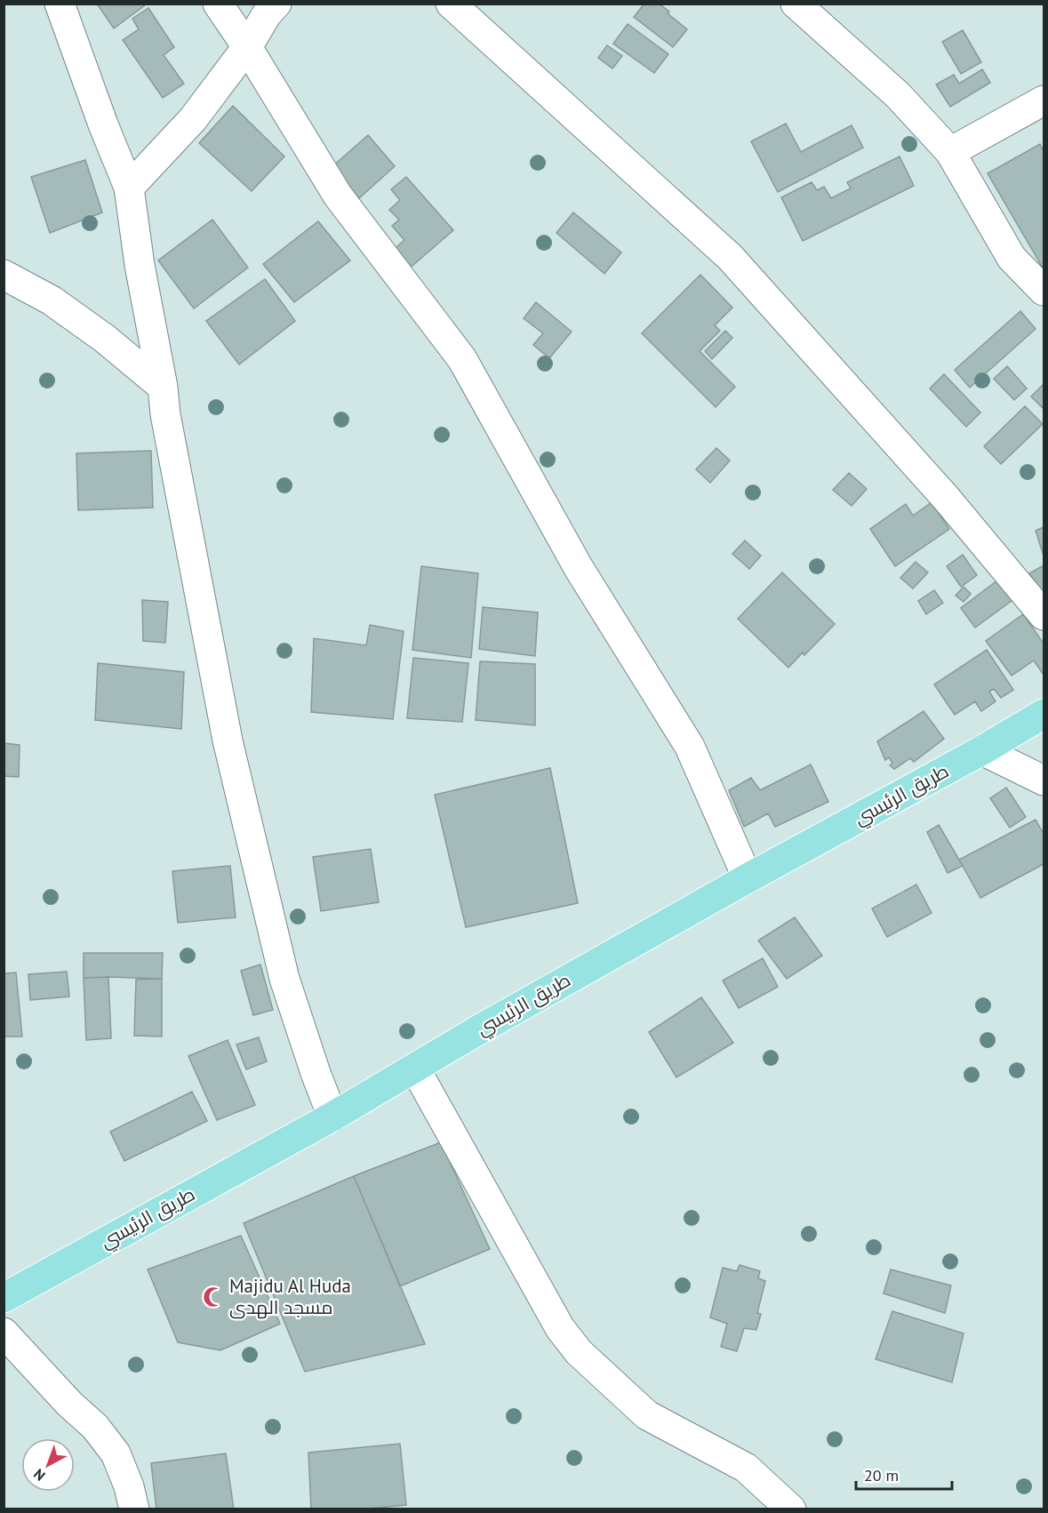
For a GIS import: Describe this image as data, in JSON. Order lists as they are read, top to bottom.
{
  "streets": {
    "main road": ["طريق الرئيسي"]
  },
  "places": {
    "mosque": ["Majidu Al Huda مسجد الهدى"]
  },
  "scale_bar": "20 m",
  "north": "bottom left"
}
